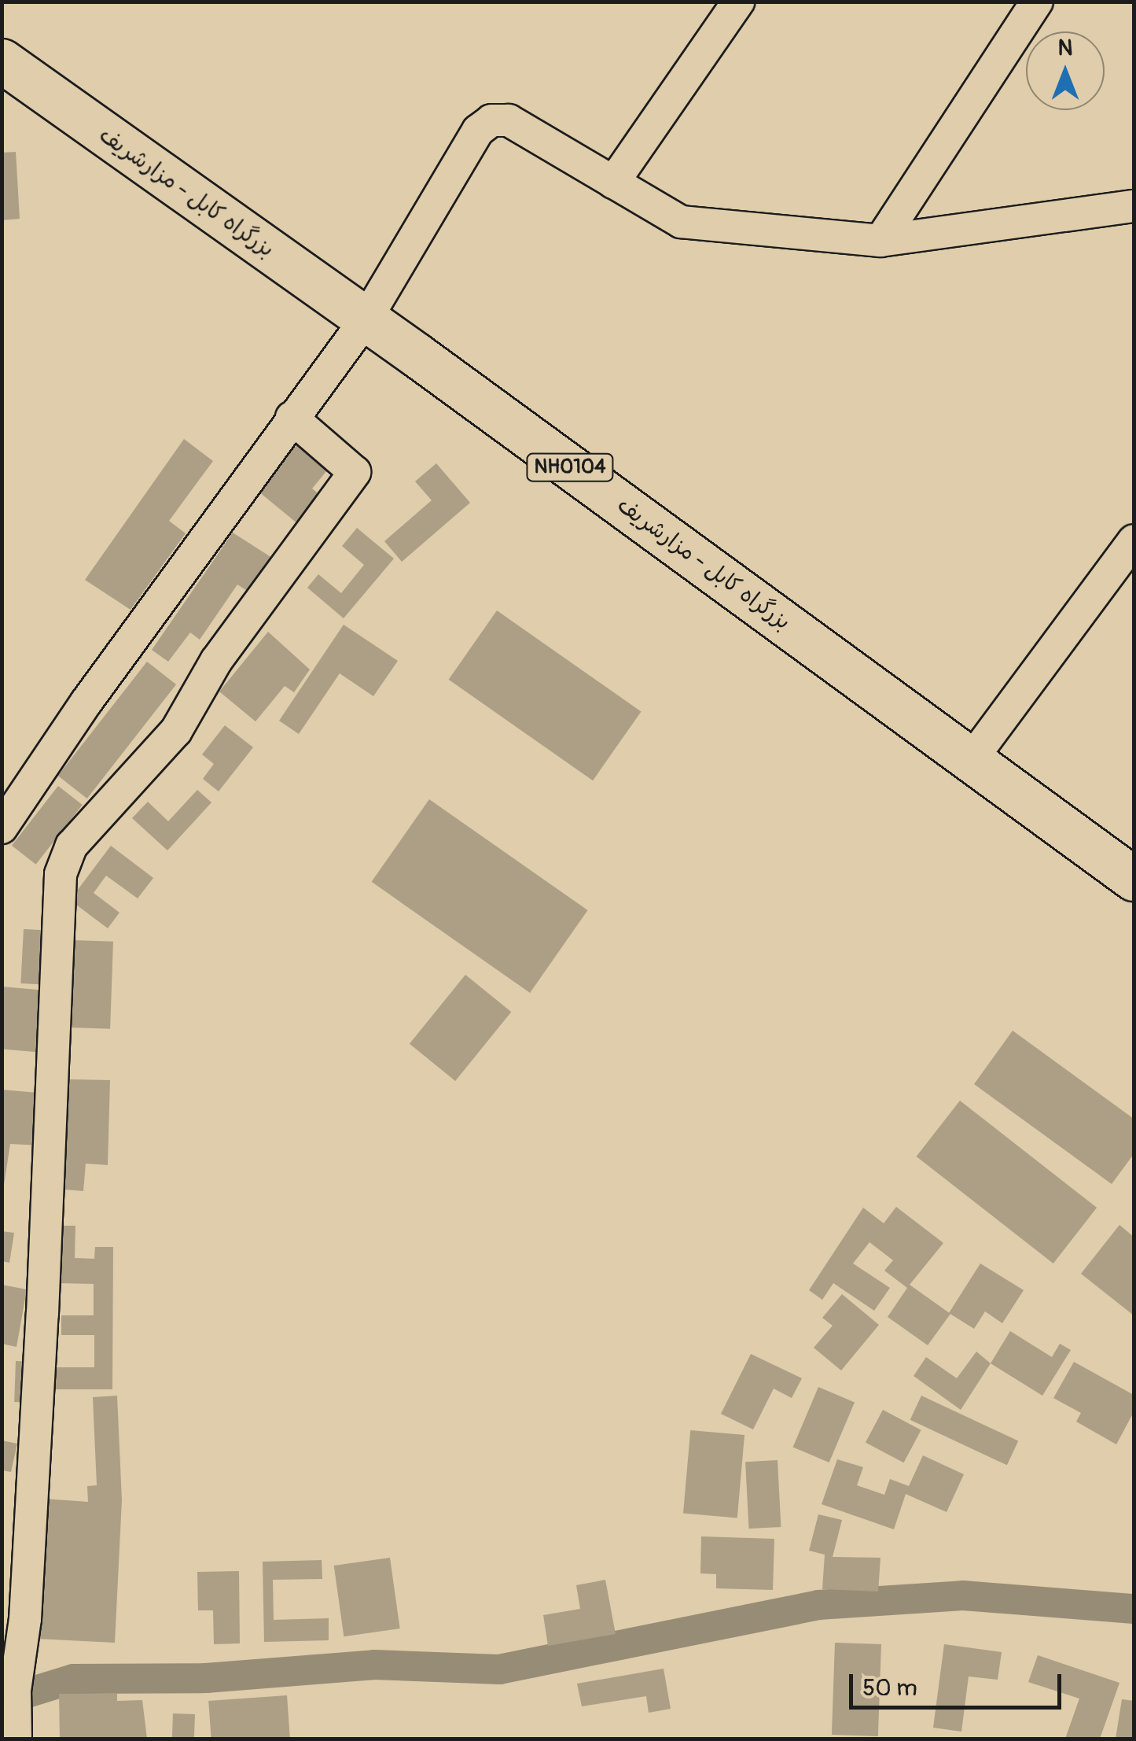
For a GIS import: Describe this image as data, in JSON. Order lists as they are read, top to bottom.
{
  "streets": {
    "highway": ["بزرگراه کابل - مزارشریف", "NH0104"]
  },
  "scale_bar": "50 m",
  "north": "top"
}
